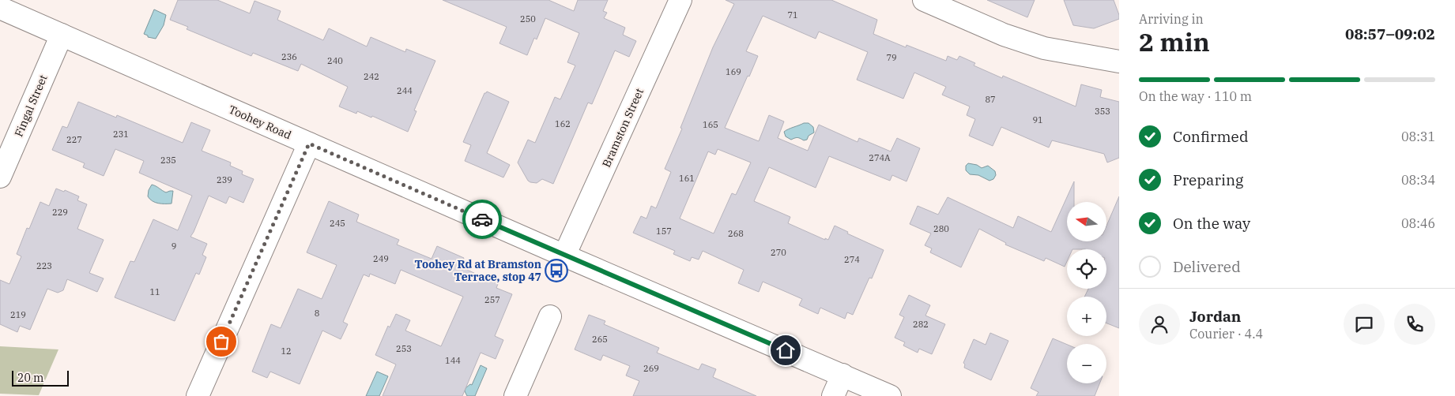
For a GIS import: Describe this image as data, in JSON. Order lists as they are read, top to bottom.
{
  "streets": {
    "street": ["Fingal Street", "Toohey Road", "Bramston Street"]
  },
  "crossings": [
    ["Fingal Street", "Toohey Road"],
    ["Toohey Road", "Bramston Street"]
  ],
  "places": {
    "bus stop": ["Toohey Rd at Bramston Terrace, stop 47"]
  },
  "house_numbers": [
    "71",
    "250",
    "236",
    "79",
    "240",
    "169",
    "242",
    "244",
    "87",
    "353",
    "91",
    "162",
    "165",
    "231",
    "227",
    "274A",
    "235",
    "161",
    "239",
    "229",
    "245",
    "280",
    "157",
    "268",
    "9",
    "270",
    "249",
    "274",
    "223",
    "11",
    "257",
    "8",
    "219",
    "282",
    "265",
    "253",
    "12",
    "144",
    "269"
  ],
  "scale_bar": "20 m",
  "north": "left",
  "page": {
    "heading": ["2 min", "Arriving in", "08:57–09:02"],
    "panel": ["Jordan", "Courier · 4.4"],
    "bar": "On the way · 110 m",
    "list": [
      ["Confirmed", "08:31"],
      ["Preparing", "08:34"],
      ["On the way", "08:46"],
      "Delivered"
    ],
    "map_buttons": ["+", "−"],
    "scale": "20 m"
  }
}
